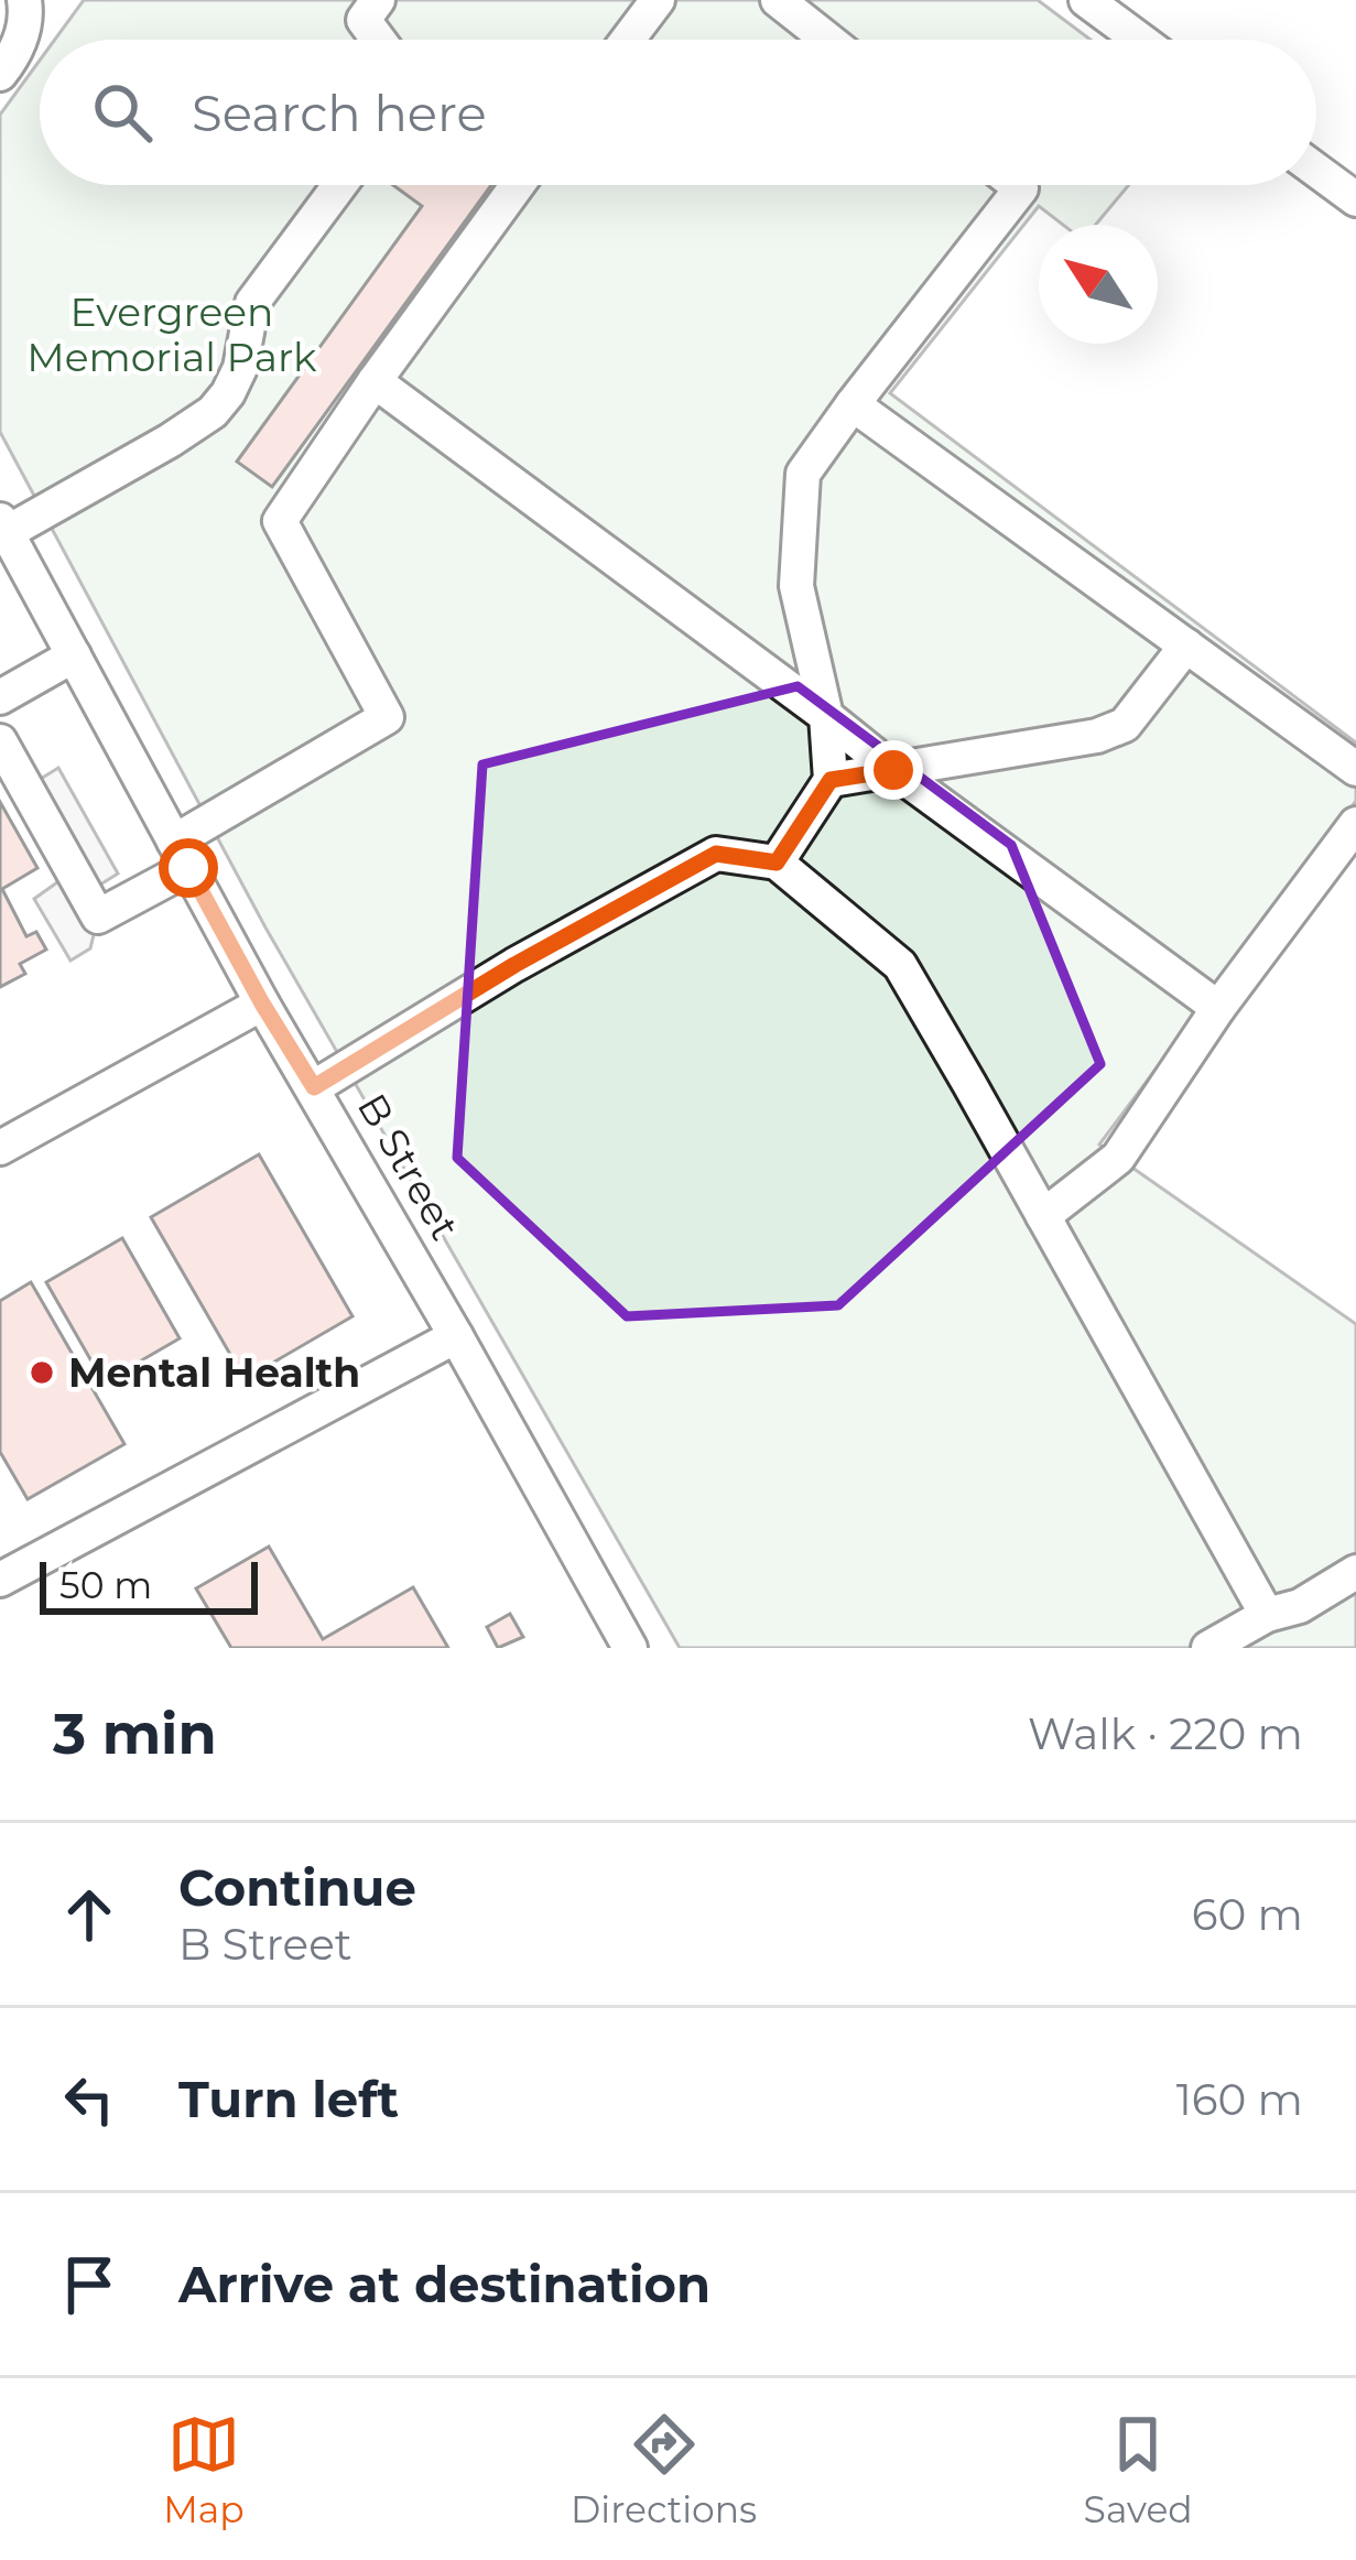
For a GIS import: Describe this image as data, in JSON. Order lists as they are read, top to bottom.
{
  "streets": {
    "street": ["B Street"]
  },
  "parks": ["Evergreen Memorial Park"],
  "places": ["Mental Health"],
  "scale_bar": "50 m",
  "north": "top left",
  "page": {
    "search": "Search here",
    "scale": "50 m",
    "heading": ["3 min", "Walk · 220 m"],
    "list": [
      ["Continue", "B Street", "60 m"],
      ["Turn left", "160 m"],
      "Arrive at destination"
    ],
    "nav": ["Map", "Directions", "Saved"]
  }
}
